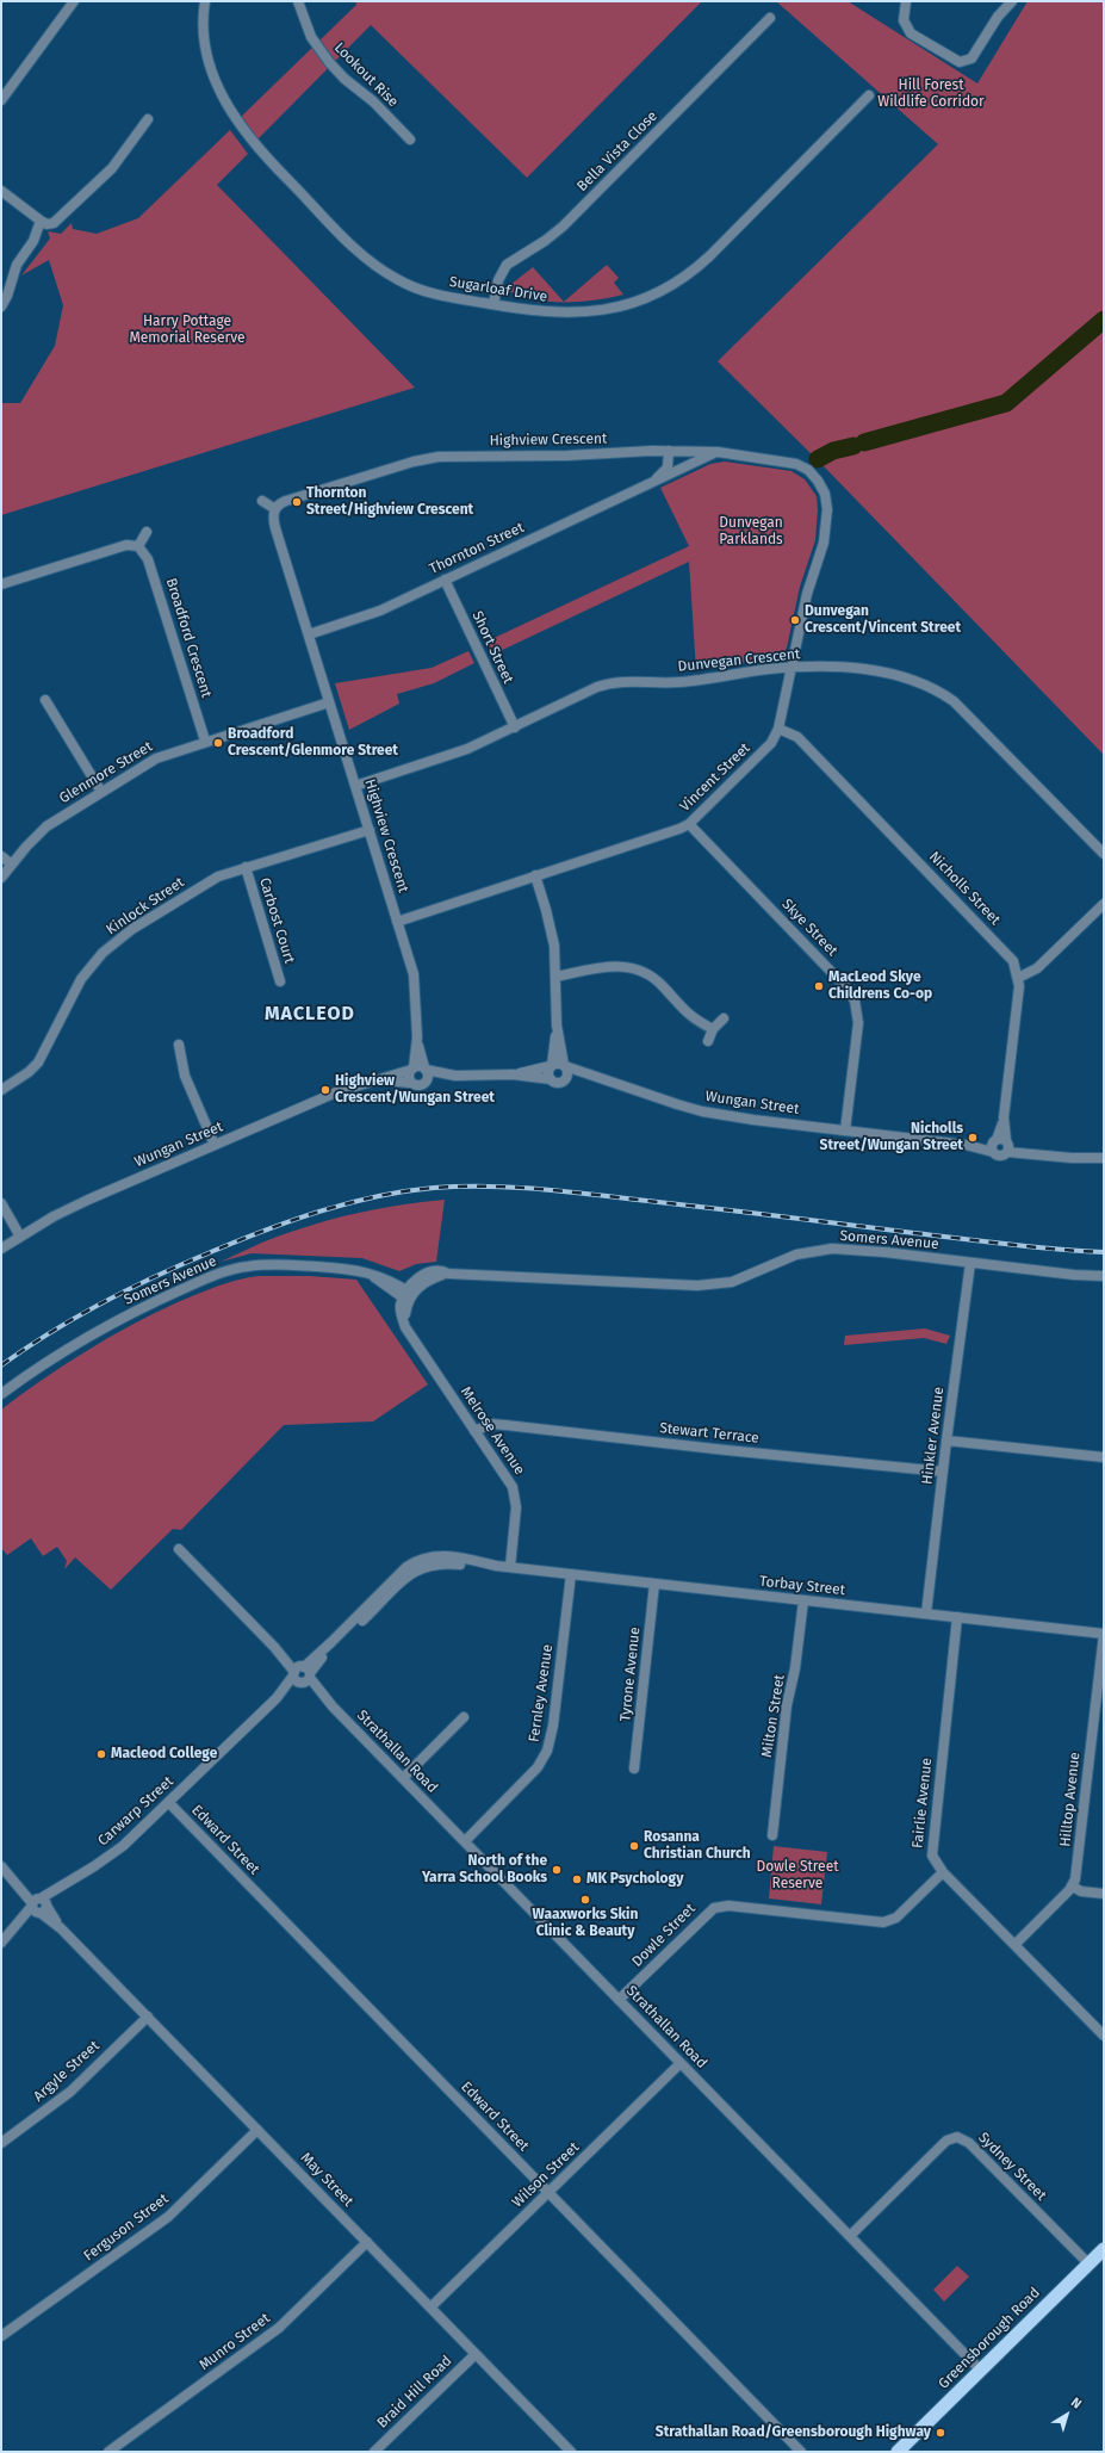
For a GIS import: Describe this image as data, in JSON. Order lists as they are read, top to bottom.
{
  "streets": {
    "highway": ["Greensborough Road"],
    "street": [
      "Lookout Rise",
      "Bella Vista Close",
      "Sugarloaf Drive",
      "Highview Crescent",
      "Thornton Street",
      "Broadford Crescent",
      "Short Street",
      "Dunvegan Crescent",
      "Glenmore Street",
      "Vincent Street",
      "Nicholls Street",
      "Kinlock Street",
      "Carbost Court",
      "Skye Street",
      "Wungan Street",
      "Somers Avenue",
      "Melrose Avenue",
      "Stewart Terrace",
      "Hinkler Avenue",
      "Torbay Street",
      "Tyrone Avenue",
      "Fernley Avenue",
      "Milton Street",
      "Strathallan Road",
      "Hilltop Avenue",
      "Fairlie Avenue",
      "Carwarp Street",
      "Edward Street",
      "Dowle Street",
      "Argyle Street",
      "Sydney Street",
      "Wilson Street",
      "May Street",
      "Ferguson Street",
      "Munro Street",
      "Braid Hill Road"
    ]
  },
  "crossings": [
    ["Bella Vista Close", "Sugarloaf Drive"],
    ["Highview Crescent", "Thornton Street"],
    ["Highview Crescent", "Dunvegan Crescent"],
    ["Highview Crescent", "Glenmore Street"],
    ["Highview Crescent", "Vincent Street"],
    ["Highview Crescent", "Kinlock Street"],
    ["Highview Crescent", "Wungan Street"],
    ["Thornton Street", "Short Street"],
    ["Broadford Crescent", "Glenmore Street"],
    ["Short Street", "Dunvegan Crescent"],
    ["Dunvegan Crescent", "Vincent Street"],
    ["Vincent Street", "Nicholls Street"],
    ["Vincent Street", "Skye Street"],
    ["Nicholls Street", "Wungan Street"],
    ["Kinlock Street", "Carbost Court"],
    ["Skye Street", "Wungan Street"],
    ["Somers Avenue", "Melrose Avenue"],
    ["Somers Avenue", "Hinkler Avenue"],
    ["Melrose Avenue", "Stewart Terrace"],
    ["Melrose Avenue", "Torbay Street"],
    ["Stewart Terrace", "Hinkler Avenue"],
    ["Hinkler Avenue", "Torbay Street"],
    ["Torbay Street", "Tyrone Avenue"],
    ["Torbay Street", "Fernley Avenue"],
    ["Torbay Street", "Milton Street"],
    ["Torbay Street", "Hilltop Avenue"],
    ["Torbay Street", "Fairlie Avenue"],
    ["Torbay Street", "Carwarp Street"],
    ["Fernley Avenue", "Strathallan Road"],
    ["Strathallan Road", "Carwarp Street"],
    ["Strathallan Road", "Dowle Street"],
    ["Strathallan Road", "Sydney Street"],
    ["Strathallan Road", "Wilson Street"],
    ["Strathallan Road", "Greensborough Road"],
    ["Fairlie Avenue", "Dowle Street"],
    ["Carwarp Street", "Edward Street"],
    ["Carwarp Street", "May Street"],
    ["Edward Street", "Wilson Street"],
    ["Argyle Street", "May Street"],
    ["Sydney Street", "Greensborough Road"],
    ["Wilson Street", "May Street"],
    ["May Street", "Ferguson Street"],
    ["May Street", "Munro Street"],
    ["May Street", "Braid Hill Road"]
  ],
  "districts": ["MACLEOD"],
  "parks": [
    "Hill Forest Wildlife Corridor",
    "Harry Pottage Memorial Reserve",
    "Dunvegan Parklands",
    "Dowle Street Reserve"
  ],
  "places": [
    "Thornton Street/Highview Crescent",
    "Dunvegan Crescent/Vincent Street",
    "Broadford Crescent/Glenmore Street",
    "MacLeod Skye Childrens Co-op",
    "Highview Crescent/Wungan Street",
    "Nicholls Street/Wungan Street",
    "Macleod College",
    "Rosanna Christian Church",
    "North of the Yarra School Books",
    "MK Psychology",
    "Waaxworks Skin Clinic & Beauty",
    "Strathallan Road/Greensborough Highway"
  ],
  "north": "top right"
}
